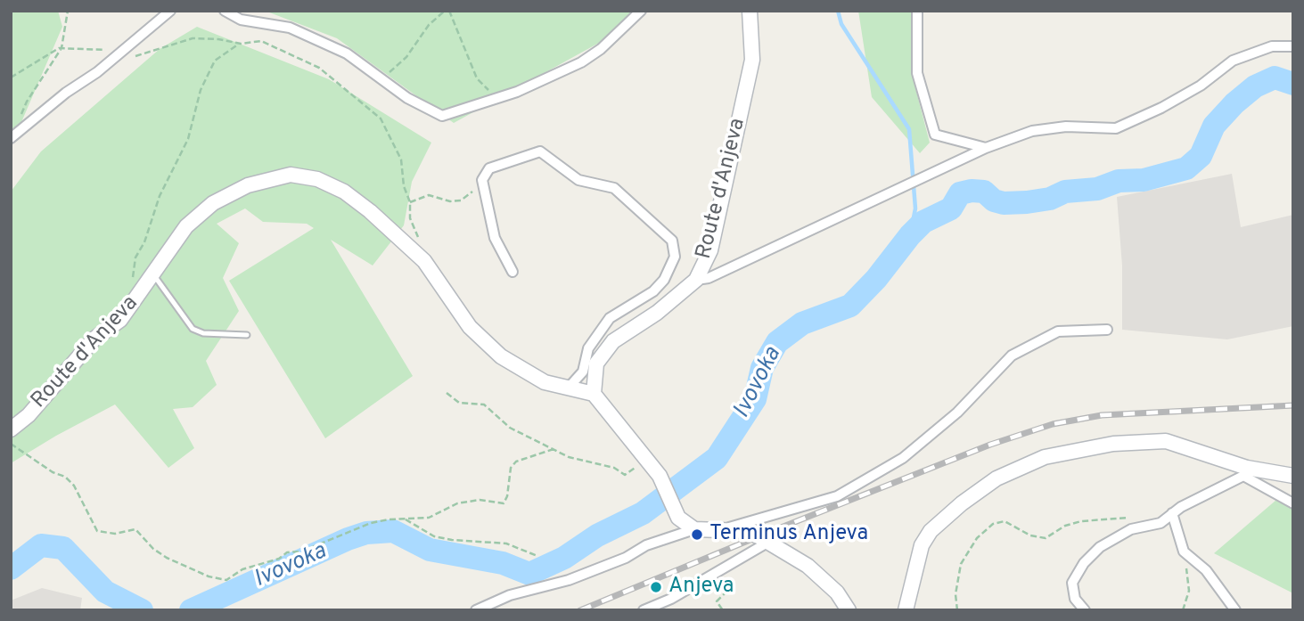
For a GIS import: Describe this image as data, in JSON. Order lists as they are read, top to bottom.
{
  "streets": {
    "street": ["Route d'Anjeva"]
  },
  "water": ["Ivovoka"],
  "places": ["Terminus Anjeva", "Anjeva"]
}
